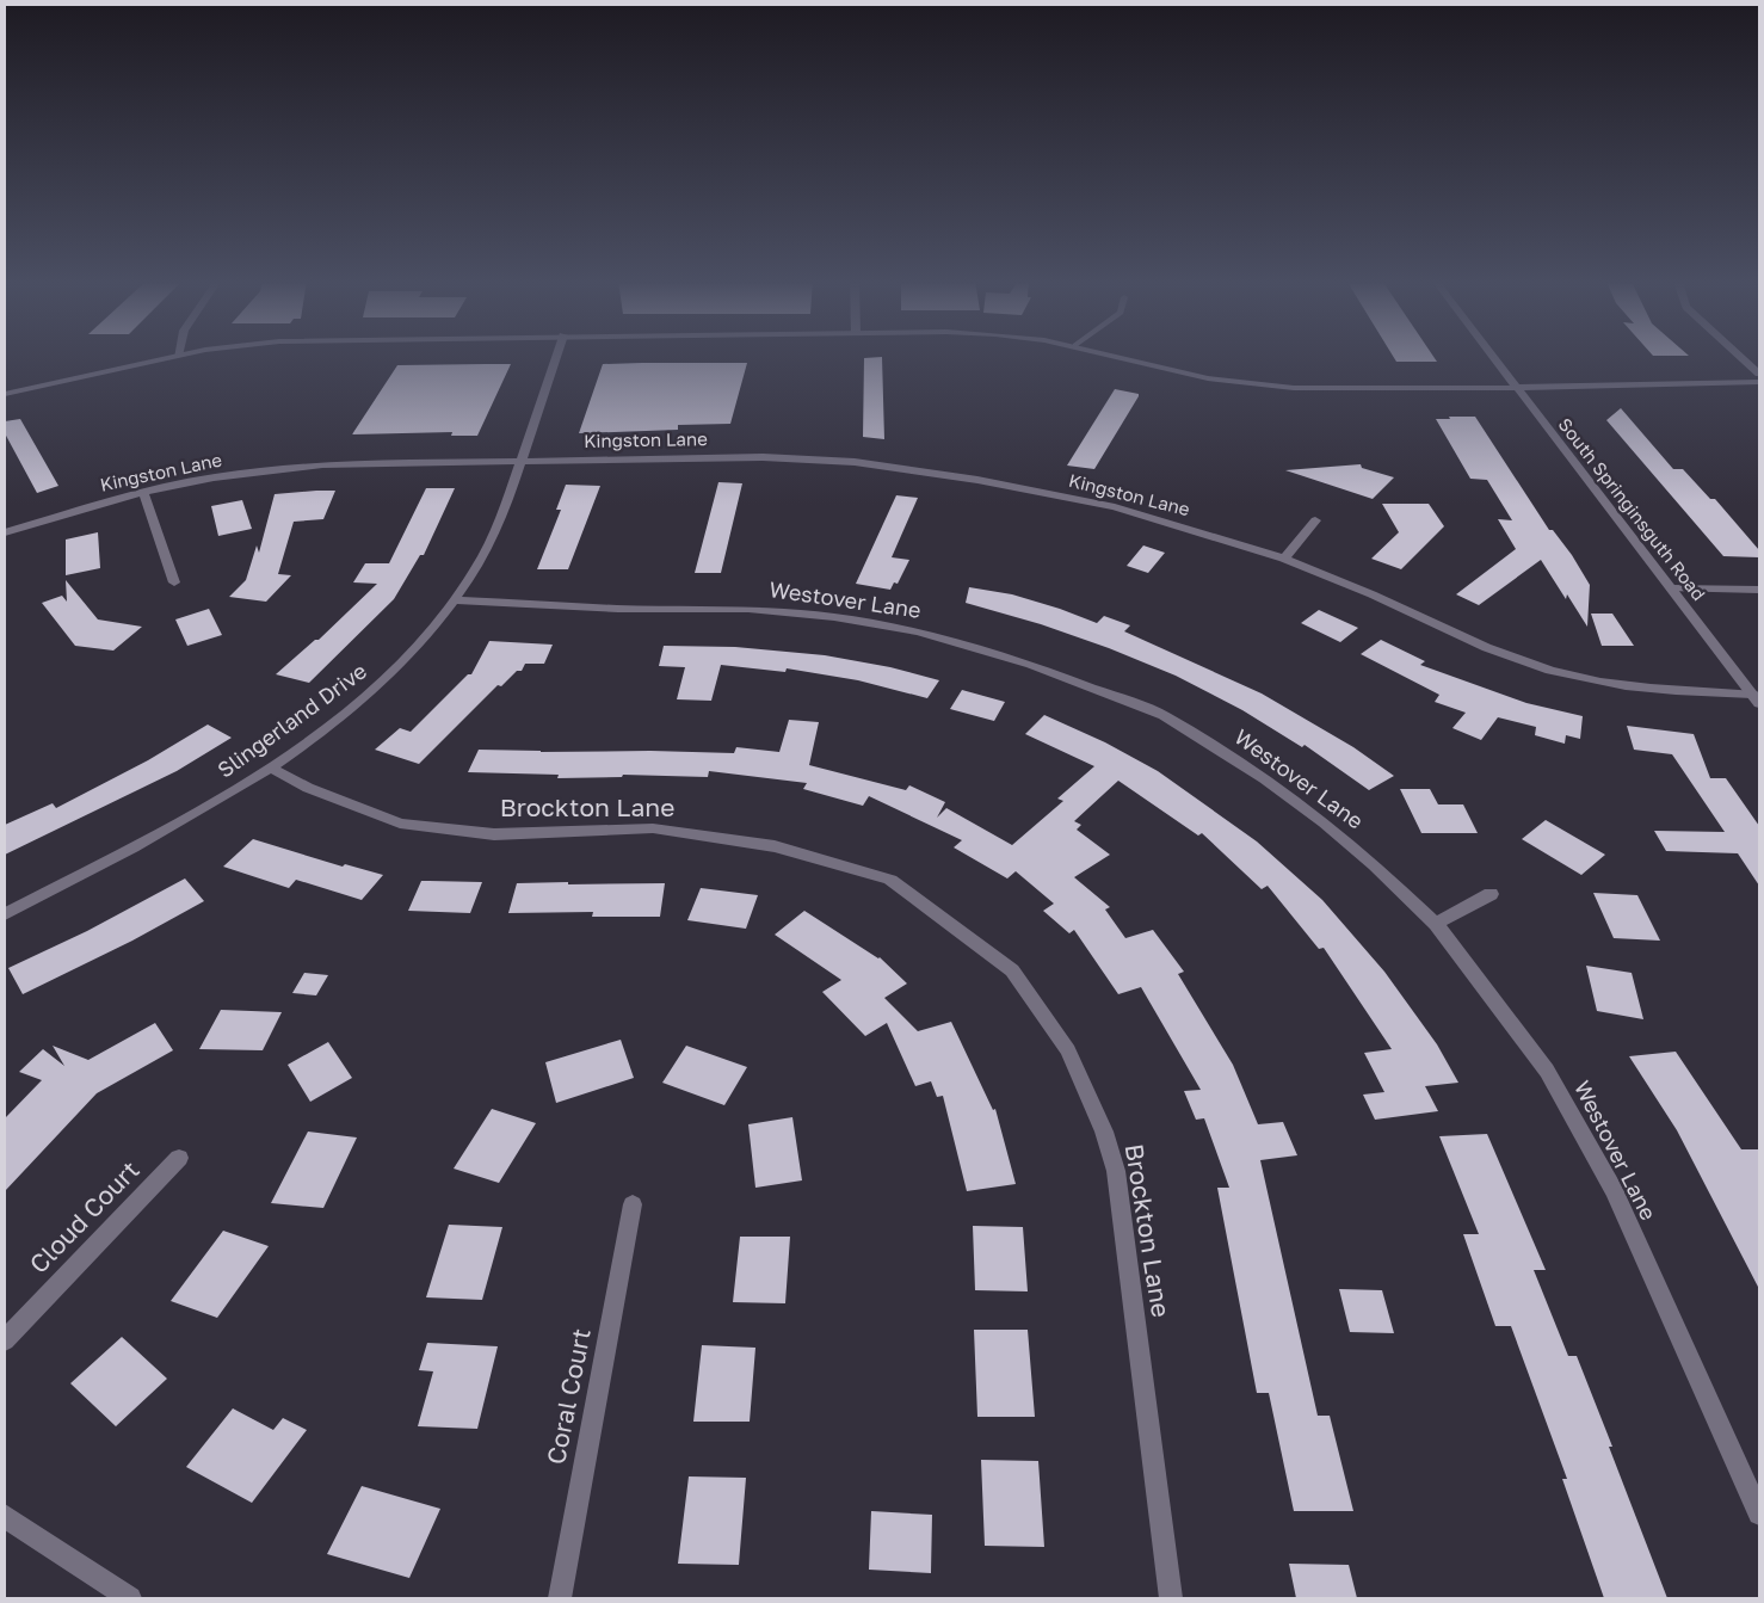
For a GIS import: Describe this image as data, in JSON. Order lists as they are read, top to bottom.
{
  "streets": {
    "street": [
      "Kingston Lane",
      "South Springinsguth Road",
      "Westover Lane",
      "Slingerland Drive",
      "Brockton Lane",
      "Cloud Court",
      "Coral Court"
    ]
  },
  "crossings": [
    ["Kingston Lane", "South Springinsguth Road"],
    ["Kingston Lane", "Slingerland Drive"],
    ["Westover Lane", "Slingerland Drive"],
    ["Slingerland Drive", "Brockton Lane"]
  ]
}
